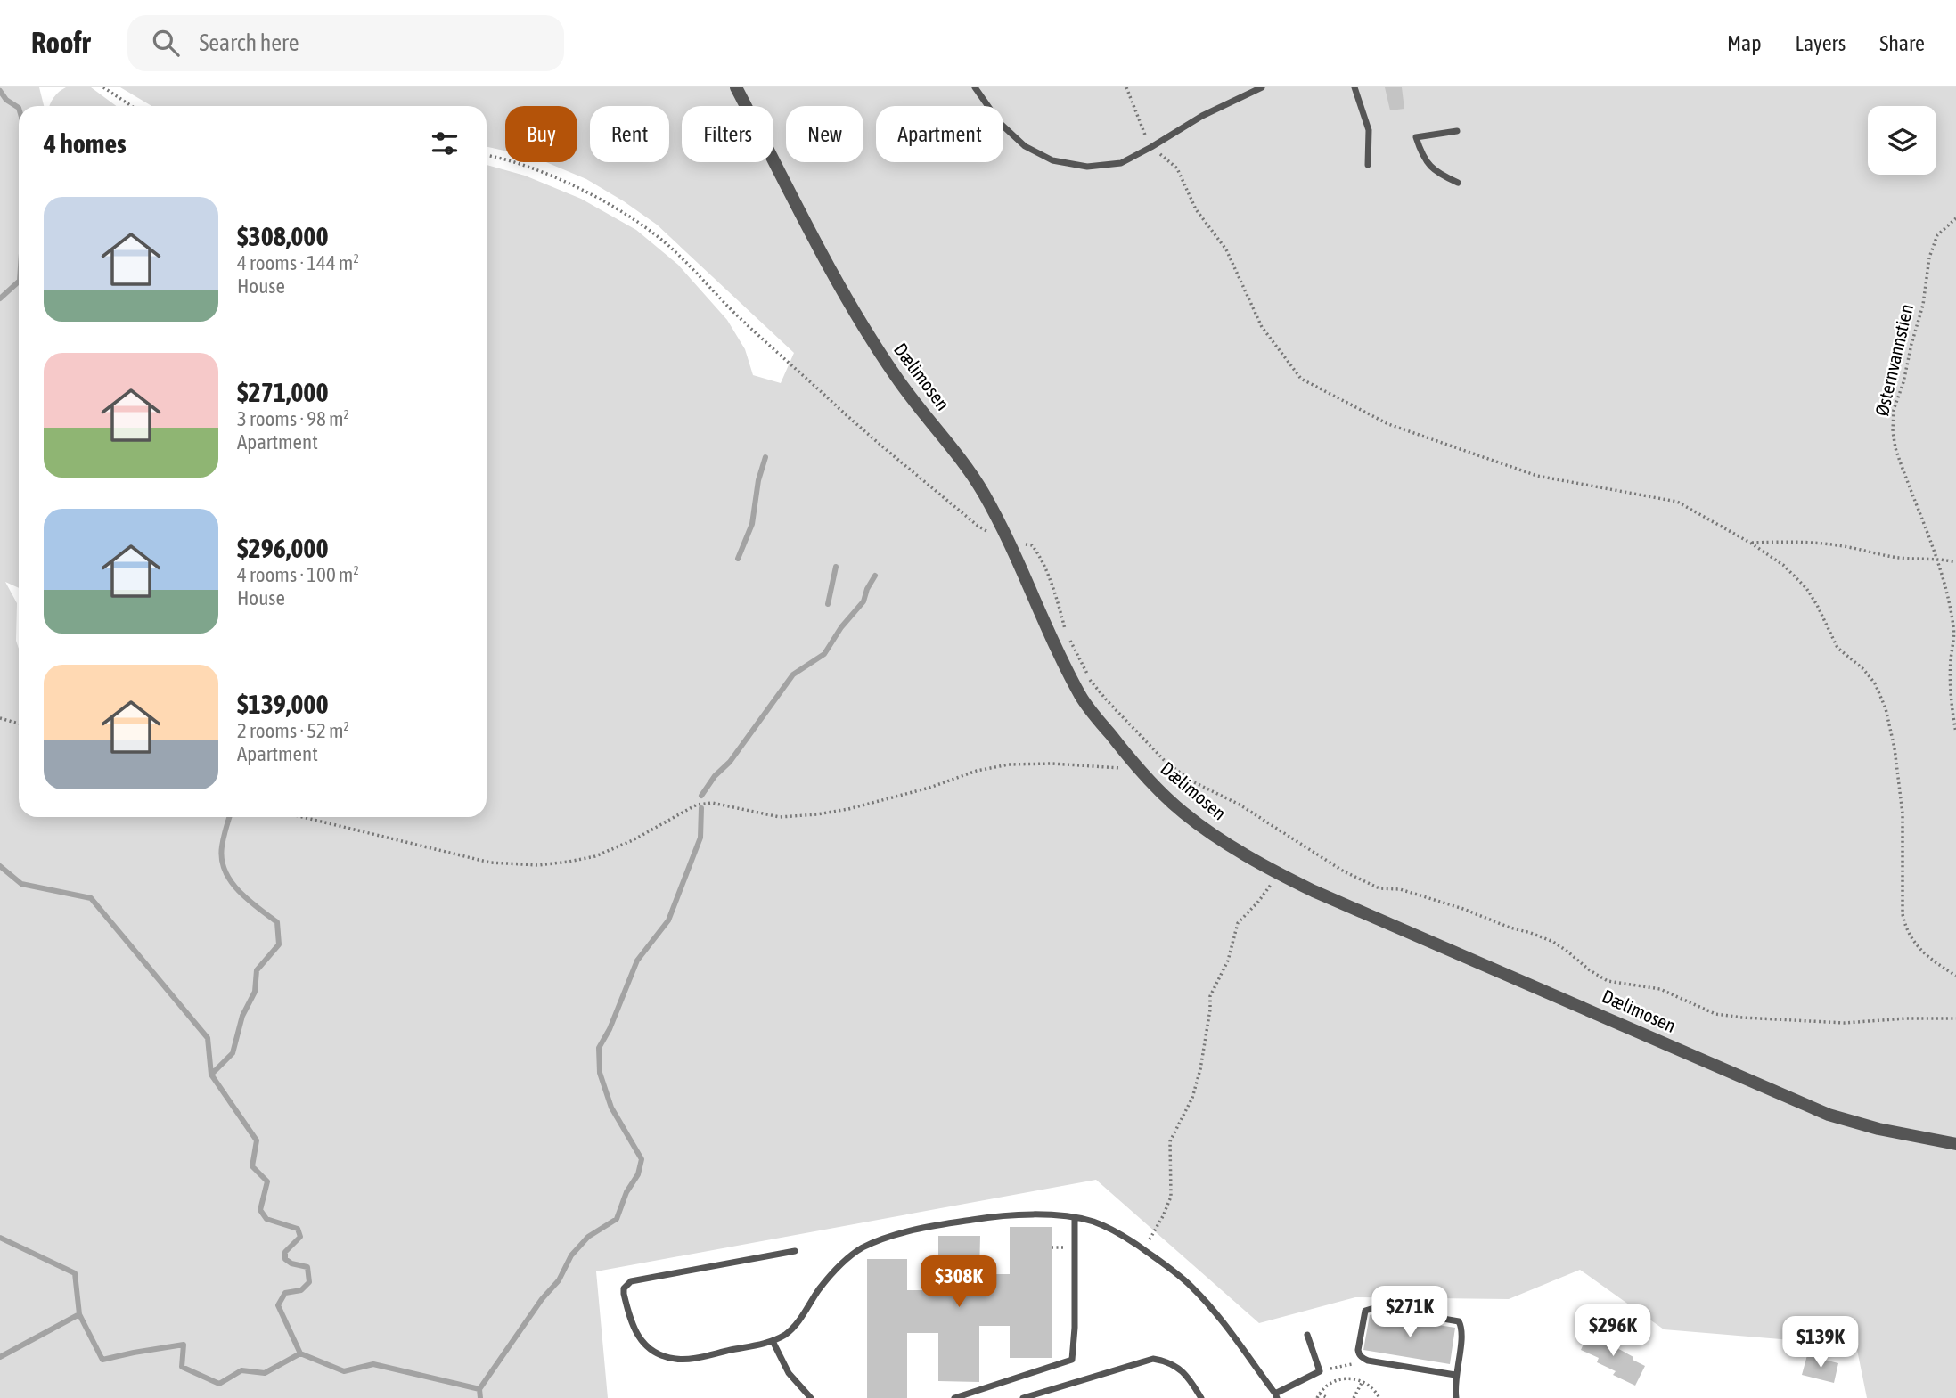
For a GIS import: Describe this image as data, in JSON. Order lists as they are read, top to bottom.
{
  "streets": {
    "street": ["Dælimosen"],
    "path": ["Østernvannstien"]
  },
  "page": {
    "header": "Roofr",
    "search": "Search here",
    "nav": ["Map", "Layers", "Share"],
    "chip": [
      "Buy",
      "Rent",
      "Filters",
      "New",
      "Apartment"
    ],
    "heading": "4 homes",
    "list": [
      {
        "name": "$308,000",
        "note": "4 rooms · 144 m² · House"
      },
      {
        "name": "$271,000",
        "note": "3 rooms · 98 m² · Apartment"
      },
      {
        "name": "$296,000",
        "note": "4 rooms · 100 m² · House"
      },
      {
        "name": "$139,000",
        "note": "2 rooms · 52 m² · Apartment"
      }
    ],
    "price": [
      "$308K",
      "$271K",
      "$296K",
      "$139K"
    ]
  }
}
